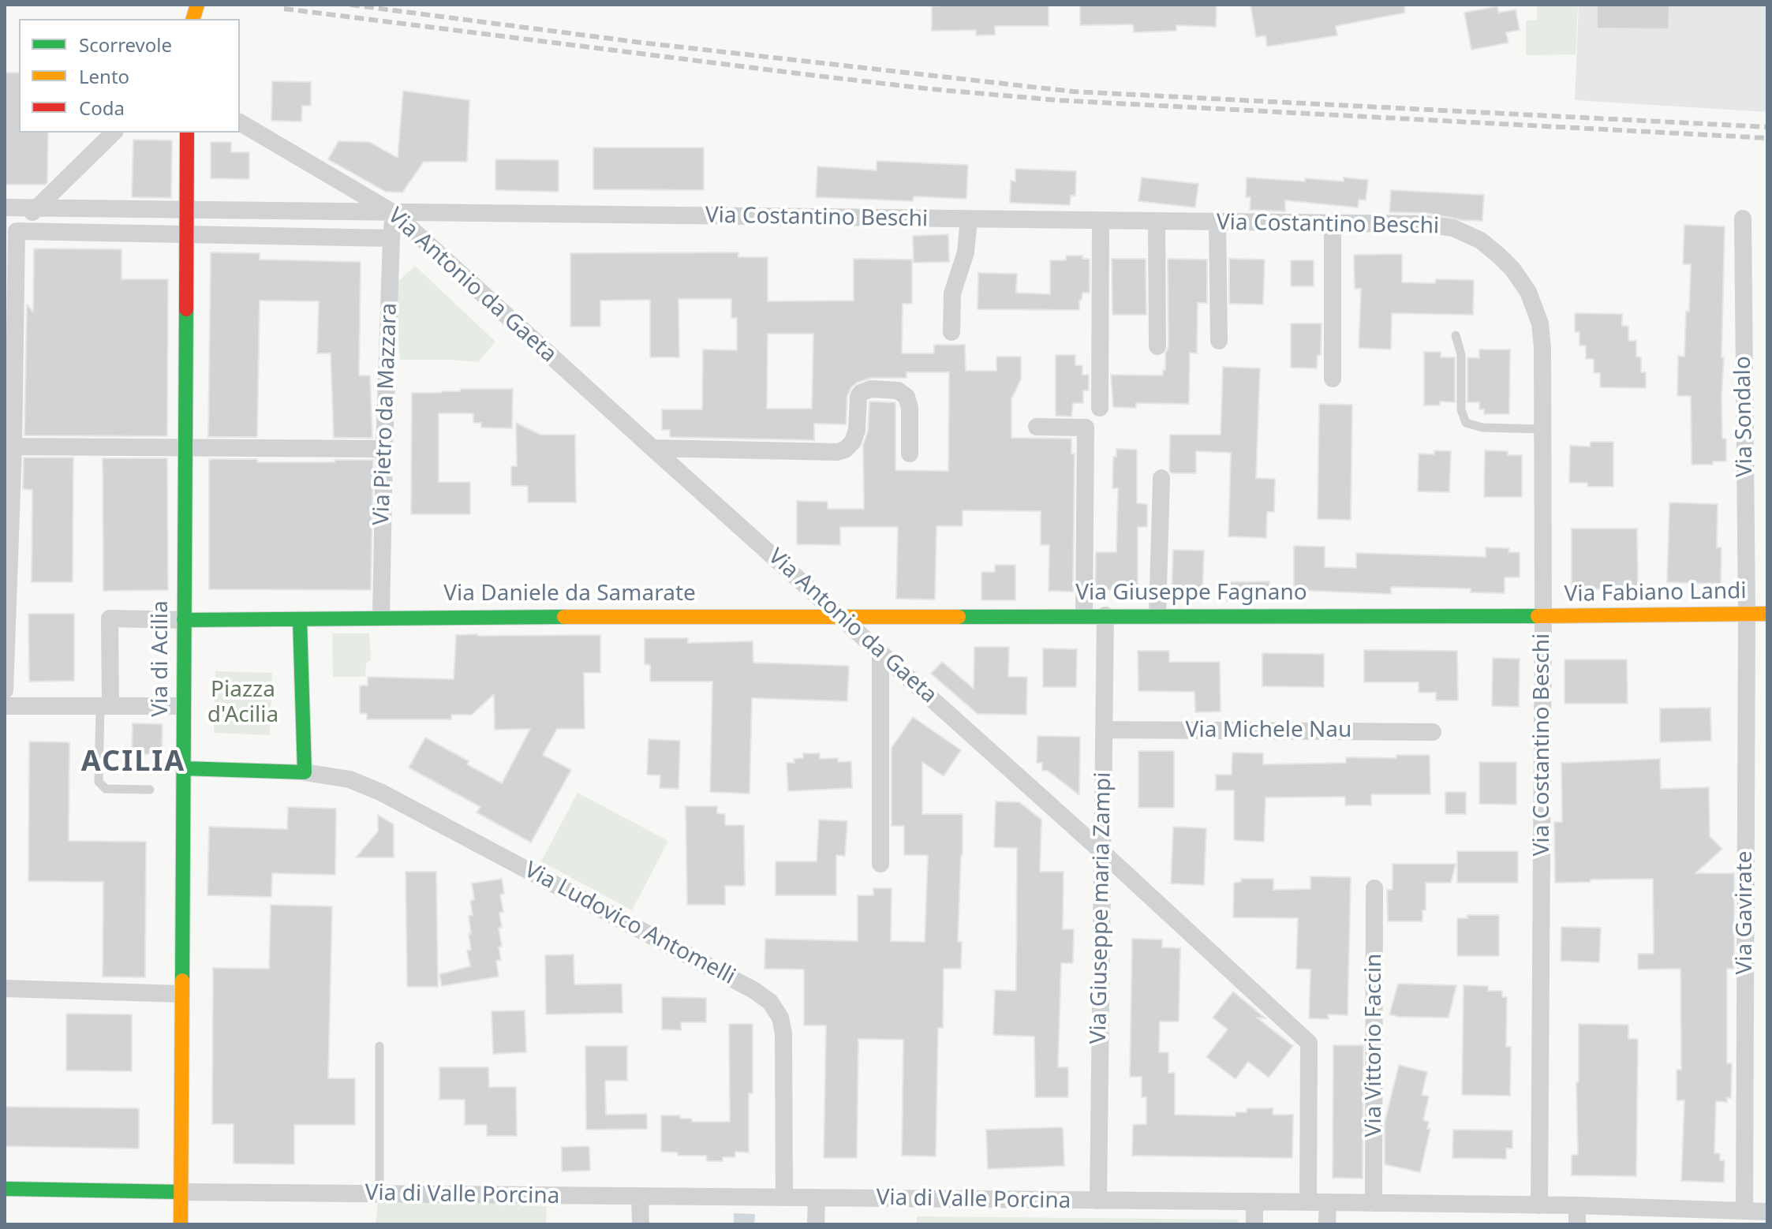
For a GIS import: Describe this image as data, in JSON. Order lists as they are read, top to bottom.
{
  "streets": {
    "street": [
      "Via Costantino Beschi",
      "Via Antonio da Gaeta",
      "Via Pietro da Mazzara",
      "Via Sondalo",
      "Via Giuseppe Fagnano",
      "Via Fabiano Landi",
      "Via Daniele da Samarate",
      "Via di Acilia",
      "Via Michele Nau",
      "Via Giuseppe maria Zampi",
      "Via Gavirate",
      "Via Ludovico Antomelli",
      "Via Vittorio Faccin",
      "Via di Valle Porcina"
    ]
  },
  "crossings": [
    ["Via Costantino Beschi", "Via Antonio da Gaeta"],
    ["Via Costantino Beschi", "Via Pietro da Mazzara"],
    ["Via Costantino Beschi", "Via Giuseppe Fagnano"],
    ["Via Costantino Beschi", "Via Fabiano Landi"],
    ["Via Costantino Beschi", "Via di Acilia"],
    ["Via Costantino Beschi", "Via di Valle Porcina"],
    ["Via Antonio da Gaeta", "Via Pietro da Mazzara"],
    ["Via Antonio da Gaeta", "Via Giuseppe Fagnano"],
    ["Via Antonio da Gaeta", "Via Daniele da Samarate"],
    ["Via Antonio da Gaeta", "Via Giuseppe maria Zampi"],
    ["Via Antonio da Gaeta", "Via di Valle Porcina"],
    ["Via Pietro da Mazzara", "Via Daniele da Samarate"],
    ["Via Sondalo", "Via Fabiano Landi"],
    ["Via Sondalo", "Via Gavirate"],
    ["Via Giuseppe Fagnano", "Via Fabiano Landi"],
    ["Via Giuseppe Fagnano", "Via Daniele da Samarate"],
    ["Via Giuseppe Fagnano", "Via Giuseppe maria Zampi"],
    ["Via Fabiano Landi", "Via Gavirate"],
    ["Via Daniele da Samarate", "Via di Acilia"],
    ["Via di Acilia", "Via di Valle Porcina"],
    ["Via Michele Nau", "Via Giuseppe maria Zampi"],
    ["Via Giuseppe maria Zampi", "Via di Valle Porcina"],
    ["Via Gavirate", "Via di Valle Porcina"],
    ["Via Ludovico Antomelli", "Via di Valle Porcina"],
    ["Via Vittorio Faccin", "Via di Valle Porcina"]
  ],
  "districts": ["ACILIA"],
  "parks": ["Piazza d'Acilia"],
  "legend": ["Scorrevole", "Lento", "Coda"]
}
